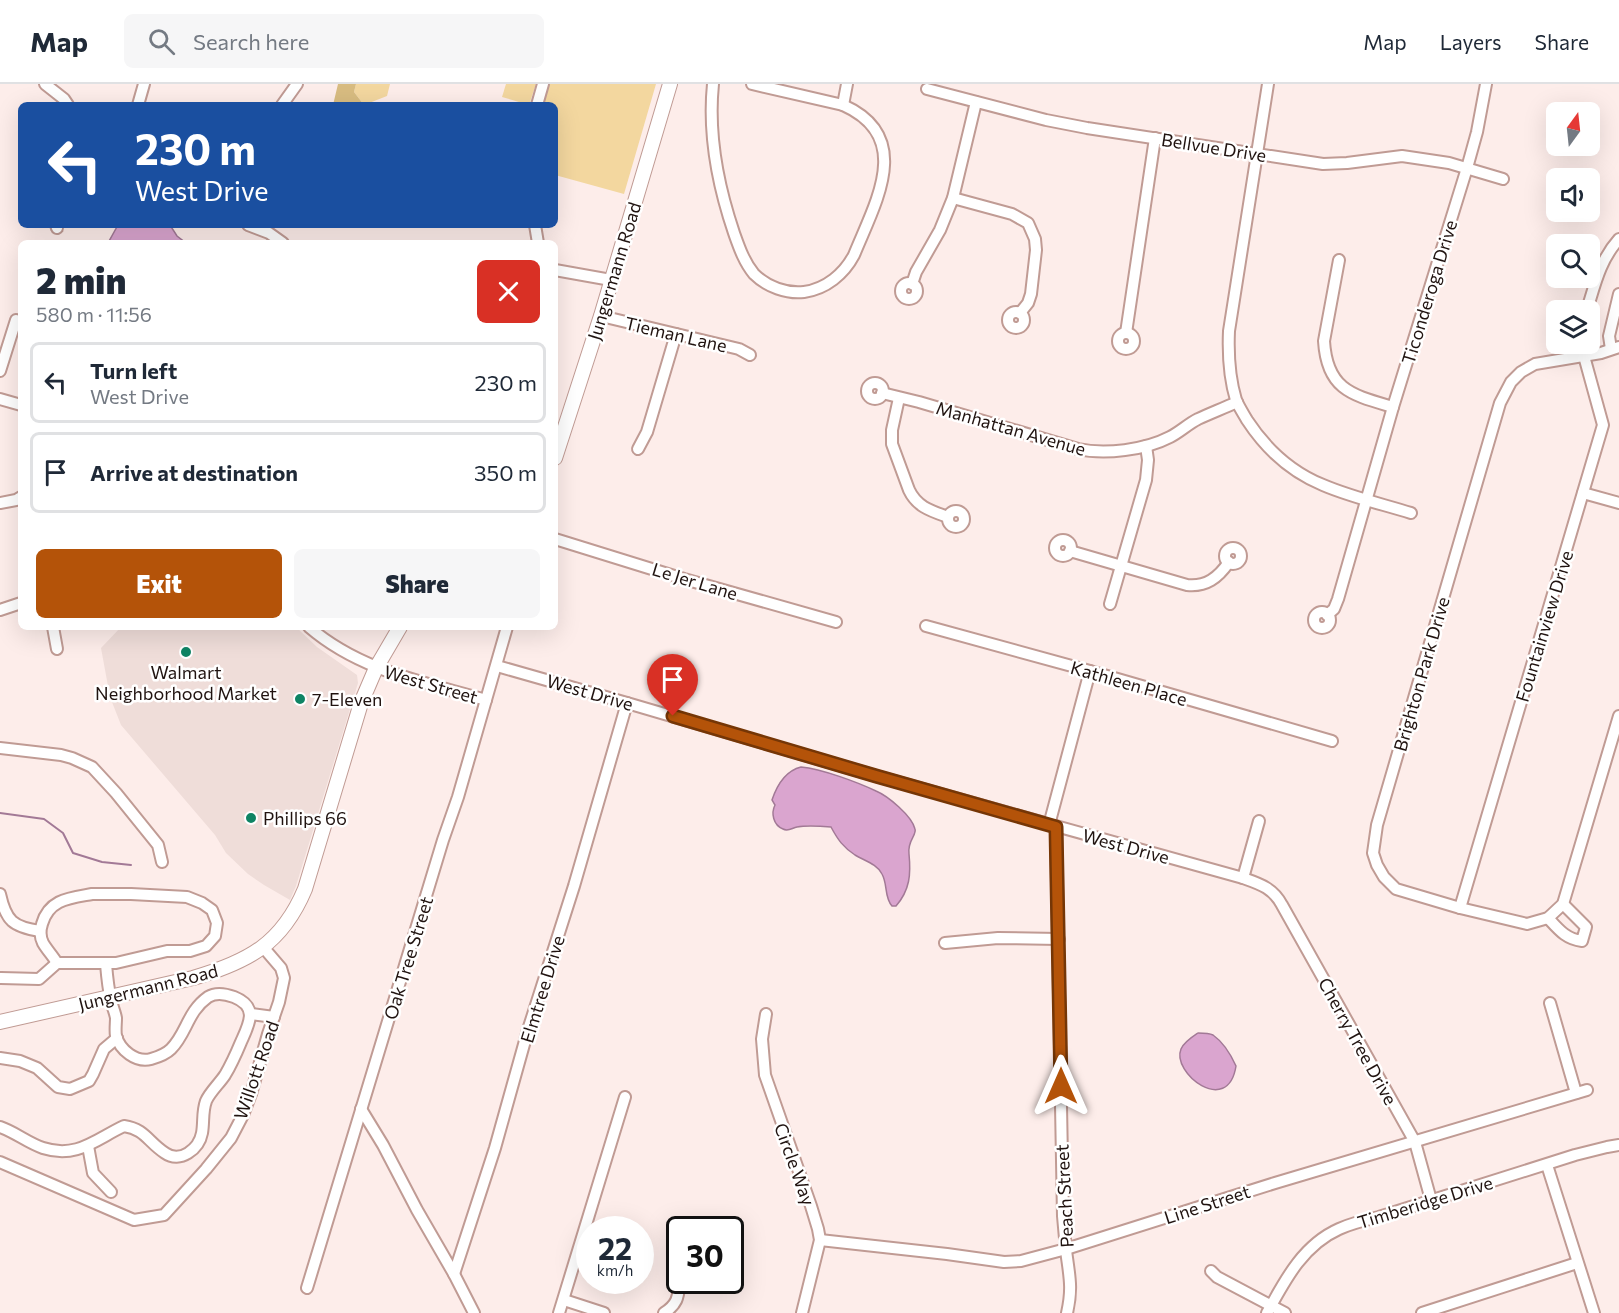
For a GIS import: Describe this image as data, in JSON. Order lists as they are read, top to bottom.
{
  "streets": {
    "main road": ["Jungermann Road"],
    "street": [
      "Bellvue Drive",
      "Ticonderoga Drive",
      "Tieman Lane",
      "Manhattan Avenue",
      "Le Jer Lane",
      "Fountainview Drive",
      "Brighton Park Drive",
      "Kathleen Place",
      "West Street",
      "West Drive",
      "Oak Tree Street",
      "Elmtree Drive",
      "Cherry Tree Drive",
      "Willott Road",
      "Circle Way",
      "Peach Street",
      "Timberidge Drive",
      "Line Street"
    ]
  },
  "crossings": [
    ["Bellvue Drive", "Ticonderoga Drive"],
    ["Jungermann Road", "Tieman Lane"],
    ["Jungermann Road", "West Street"],
    ["Jungermann Road", "Willott Road"],
    ["Fountainview Drive", "Brighton Park Drive"],
    ["Kathleen Place", "Peach Street"],
    ["West Street", "Oak Tree Street"],
    ["West Drive", "Oak Tree Street"],
    ["West Drive", "Elmtree Drive"],
    ["West Drive", "Cherry Tree Drive"],
    ["West Drive", "Peach Street"],
    ["Cherry Tree Drive", "Timberidge Drive"],
    ["Cherry Tree Drive", "Line Street"],
    ["Circle Way", "Line Street"],
    ["Peach Street", "Line Street"]
  ],
  "places": ["Walmart Neighborhood Market", "7-Eleven", "Phillips 66"],
  "north": "top",
  "page": {
    "header": "Map",
    "search": "Search here",
    "nav": ["Map", "Layers", "Share"],
    "turn": ["230 m", "West Drive"],
    "heading": ["2 min", "580 m · 11:56"],
    "list": [
      {
        "name": "Turn left",
        "note": "West Drive",
        "value": "230 m"
      },
      {
        "name": "Arrive at destination",
        "value": "350 m"
      }
    ],
    "buttons": ["Exit", "Share"],
    "speed": "22 km/h",
    "limit": "30"
  }
}
